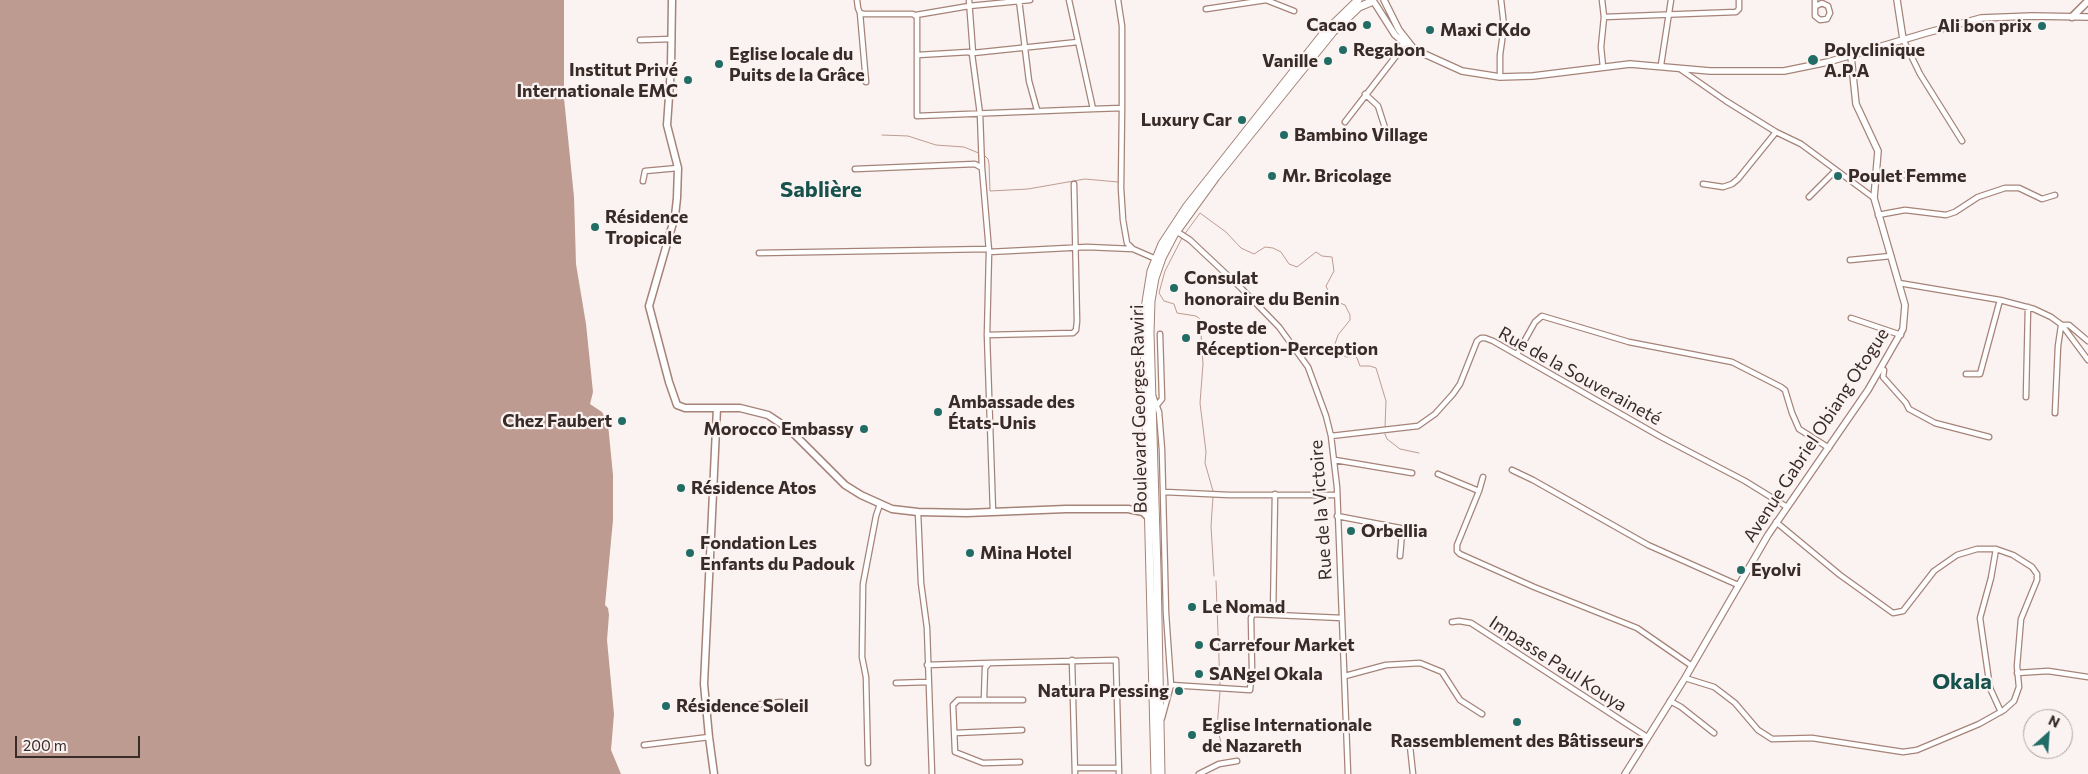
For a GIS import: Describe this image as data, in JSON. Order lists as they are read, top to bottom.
{
  "streets": {
    "main road": ["Boulevard Georges Rawiri"],
    "street": [
      "Rue de la Souveraineté",
      "Avenue Gabriel Obiang Otogue",
      "Rue de la Victoire",
      "Impasse Paul Kouya"
    ]
  },
  "crossings": [
    ["Rue de la Souveraineté", "Avenue Gabriel Obiang Otogue"],
    ["Rue de la Souveraineté", "Rue de la Victoire"],
    ["Boulevard Georges Rawiri", "Rue de la Victoire"],
    ["Avenue Gabriel Obiang Otogue", "Impasse Paul Kouya"]
  ],
  "districts": ["Sablière", "Okala"],
  "places": [
    "Cacao",
    "Ali bon prix",
    "Maxi CKdo",
    "Regabon",
    "Polyclinique A.P.A",
    "Vanille",
    "Eglise locale du Puits de la Grâce",
    "Institut Privé Internationale EMC",
    "Luxury Car",
    "Bambino Village",
    "Mr. Bricolage",
    "Poulet Femme",
    "Résidence Tropicale",
    "Consulat honoraire du Benin",
    "Poste de Réception-Perception",
    "Ambassade des États-Unis",
    "Chez Faubert",
    "Morocco Embassy",
    "Résidence Atos",
    "Orbellia",
    "Fondation Les Enfants du Padouk",
    "Mina Hotel",
    "Eyolvi",
    "Le Nomad",
    "Carrefour Market",
    "SANgel Okala",
    "Natura Pressing",
    "Résidence Soleil",
    "Rassemblement des Bâtisseurs",
    "Eglise Internationale de Nazareth"
  ],
  "scale_bar": "200 m",
  "north": "top right"
}
